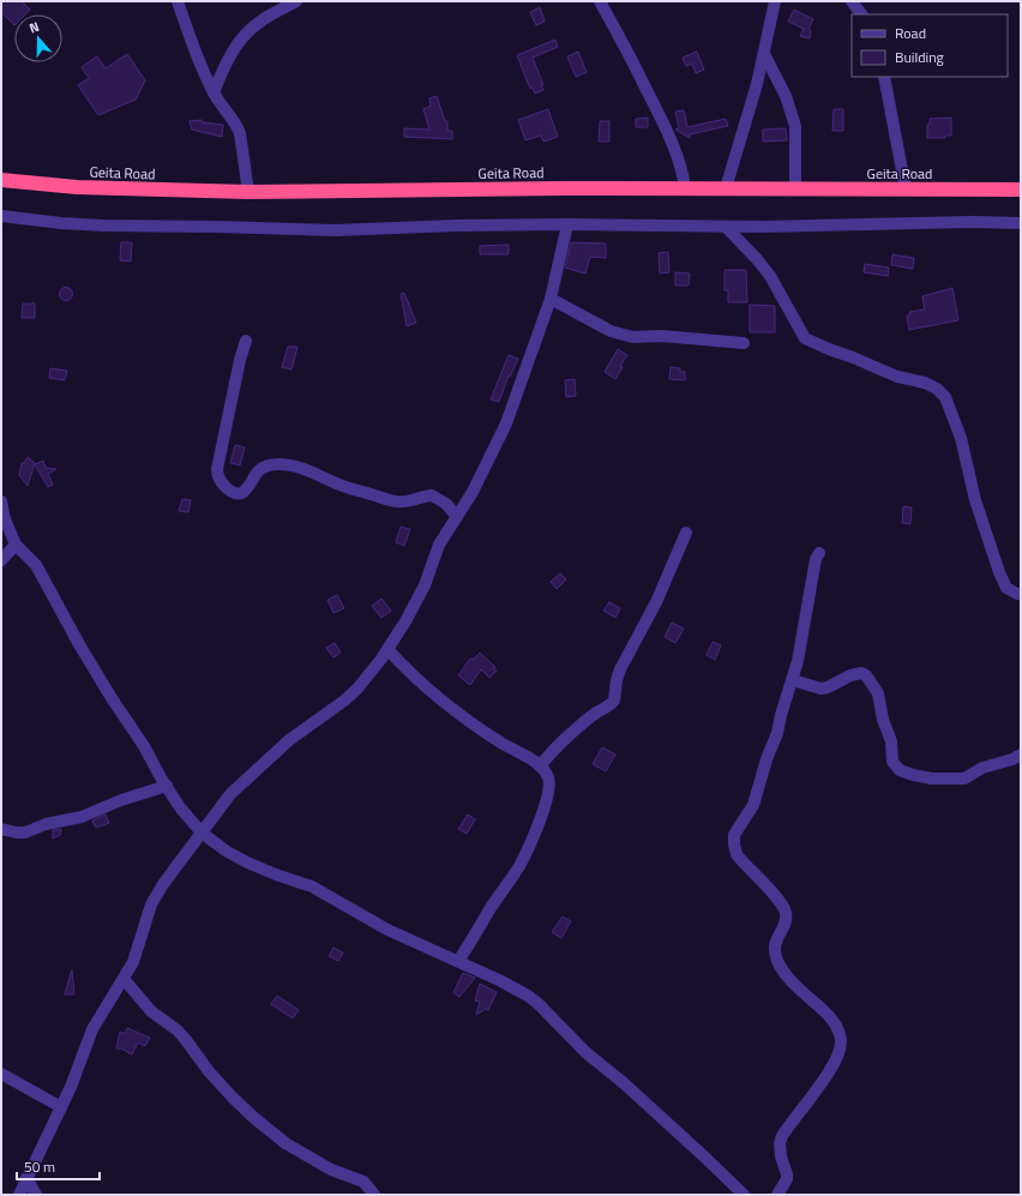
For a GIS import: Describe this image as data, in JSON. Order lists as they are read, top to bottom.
{
  "streets": {
    "highway": ["Geita Road"]
  },
  "legend": ["Road", "Building"],
  "scale_bar": "50 m",
  "north": "top"
}
